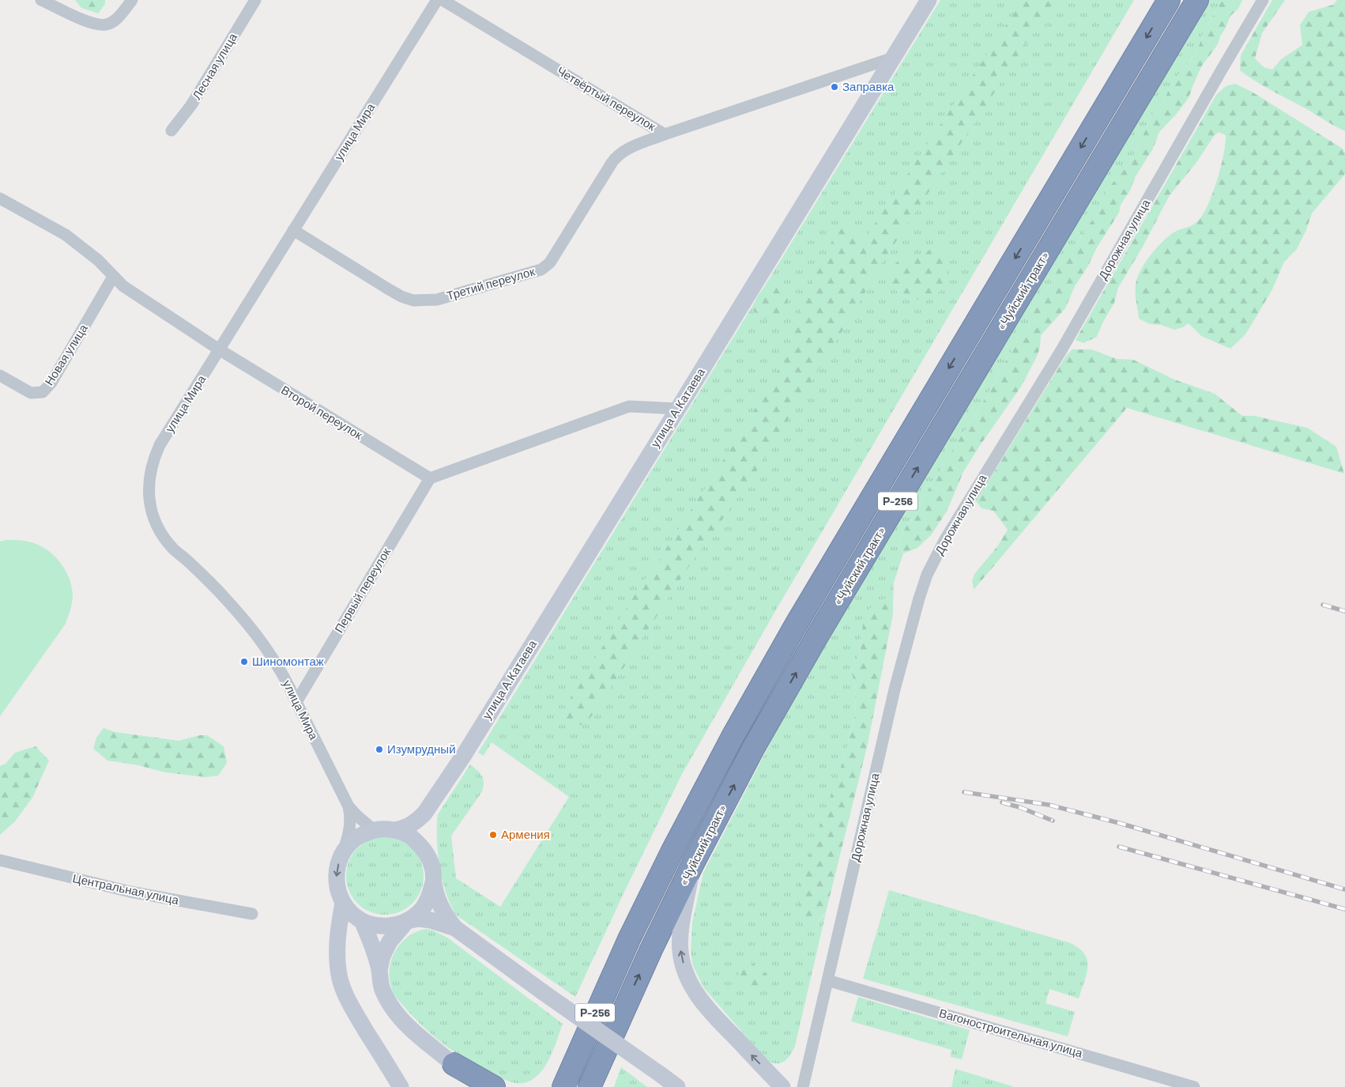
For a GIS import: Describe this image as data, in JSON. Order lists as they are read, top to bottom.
{
  "streets": {
    "highway": ["«Чуйский тракт»", "Р-256"],
    "street": [
      "Лесная улица",
      "Четвёртый переулок",
      "улица Мира",
      "Дорожная улица",
      "Третий переулок",
      "Новая улица",
      "улица А.Катаева",
      "Второй переулок",
      "Первый переулок",
      "Центральная улица",
      "Вагоностроительная улица"
    ]
  },
  "crossings": [
    ["Четвёртый переулок", "Третий переулок"],
    ["Четвёртый переулок", "улица А.Катаева"],
    ["улица Мира", "Третий переулок"],
    ["улица Мира", "Второй переулок"],
    ["улица Мира", "Первый переулок"],
    ["Дорожная улица", "Вагоностроительная улица"],
    ["Новая улица", "Второй переулок"],
    ["Второй переулок", "Первый переулок"]
  ],
  "places": [
    "Заправка",
    "Шиномонтаж",
    "Изумрудный",
    "Армения"
  ]
}
